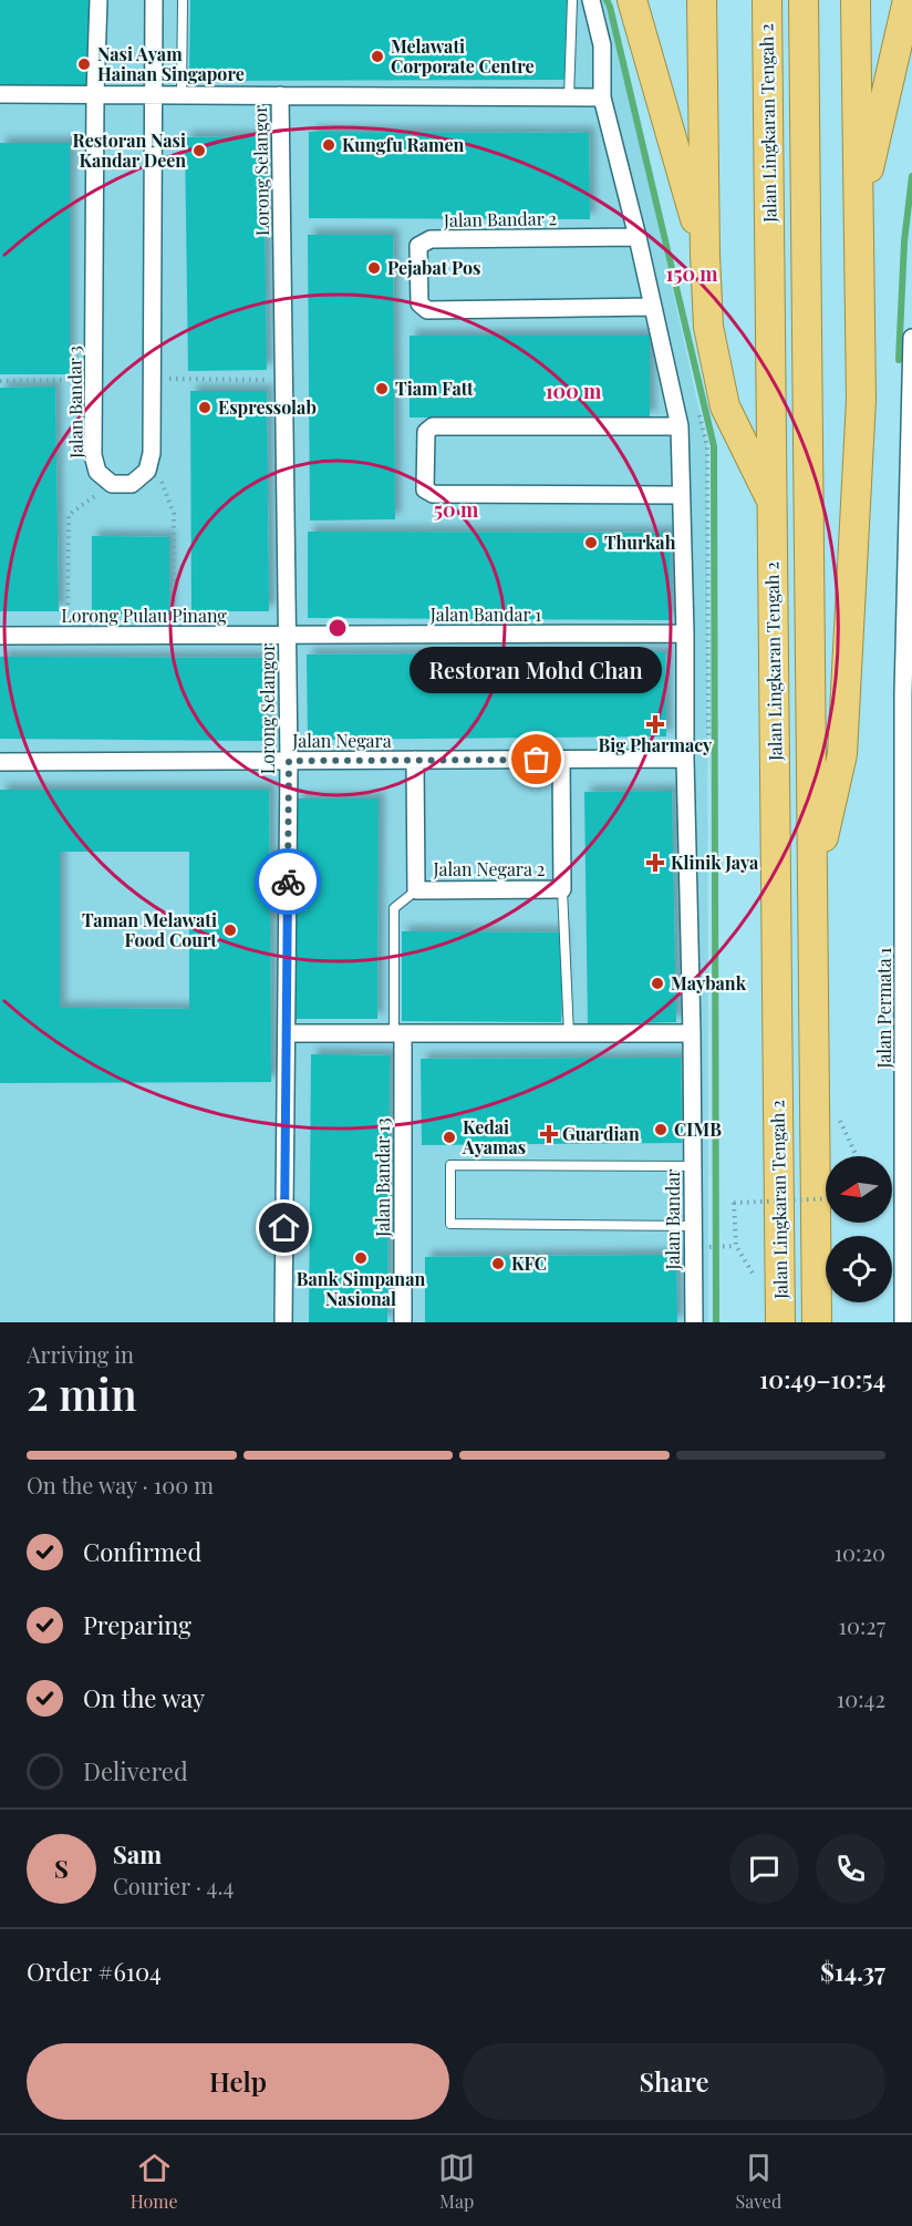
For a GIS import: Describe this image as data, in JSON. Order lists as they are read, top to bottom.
{
  "streets": {
    "highway": ["Jalan Lingkaran Tengah 2"],
    "street": [
      "Lorong Selangor",
      "Jalan Bandar 2",
      "Jalan Bandar 3",
      "Jalan Bandar 1",
      "Lorong Pulau Pinang",
      "Jalan Negara",
      "Jalan Negara 2",
      "Jalan Permata 1",
      "Jalan Bandar 13",
      "Jalan Bandar"
    ]
  },
  "crossings": [
    ["Lorong Selangor", "Jalan Bandar 1"],
    ["Lorong Selangor", "Lorong Pulau Pinang"],
    ["Lorong Selangor", "Jalan Negara"],
    ["Jalan Bandar 2", "Jalan Bandar"],
    ["Jalan Bandar 1", "Lorong Pulau Pinang"],
    ["Jalan Bandar 1", "Jalan Bandar"],
    ["Jalan Negara", "Jalan Negara 2"],
    ["Jalan Negara", "Jalan Bandar"]
  ],
  "places": {
    "other": [
      "Melawati Corporate Centre",
      "Nasi Ayam Hainan Singapore",
      "Kungfu Ramen",
      "Restoran Nasi Kandar Deen",
      "Pejabat Pos",
      "Tiam Fatt",
      "Espressolab",
      "Thurkah",
      "Restoran Mohd Chan",
      "Taman Melawati Food Court",
      "Maybank",
      "CIMB",
      "Kedai Ayamas",
      "Bank Simpanan Nasional",
      "KFC"
    ],
    "health": ["Big Pharmacy", "Klinik Jaya", "Guardian"]
  },
  "north": "left",
  "page": {
    "bubble": "Restoran Mohd Chan",
    "heading": ["2 min", "Arriving in", "10:49–10:54"],
    "panel": [
      "Sam",
      "Courier · 4.4",
      "Order #6104",
      "$14.37"
    ],
    "bar": "On the way · 100 m",
    "list": [
      ["Confirmed", "10:20"],
      ["Preparing", "10:27"],
      ["On the way", "10:42"],
      "Delivered"
    ],
    "round": "S",
    "buttons": ["Help", "Share"],
    "tabs": ["Home", "Map", "Saved"]
  },
  "rings": ["150 m", "100 m", "50 m"]
}
